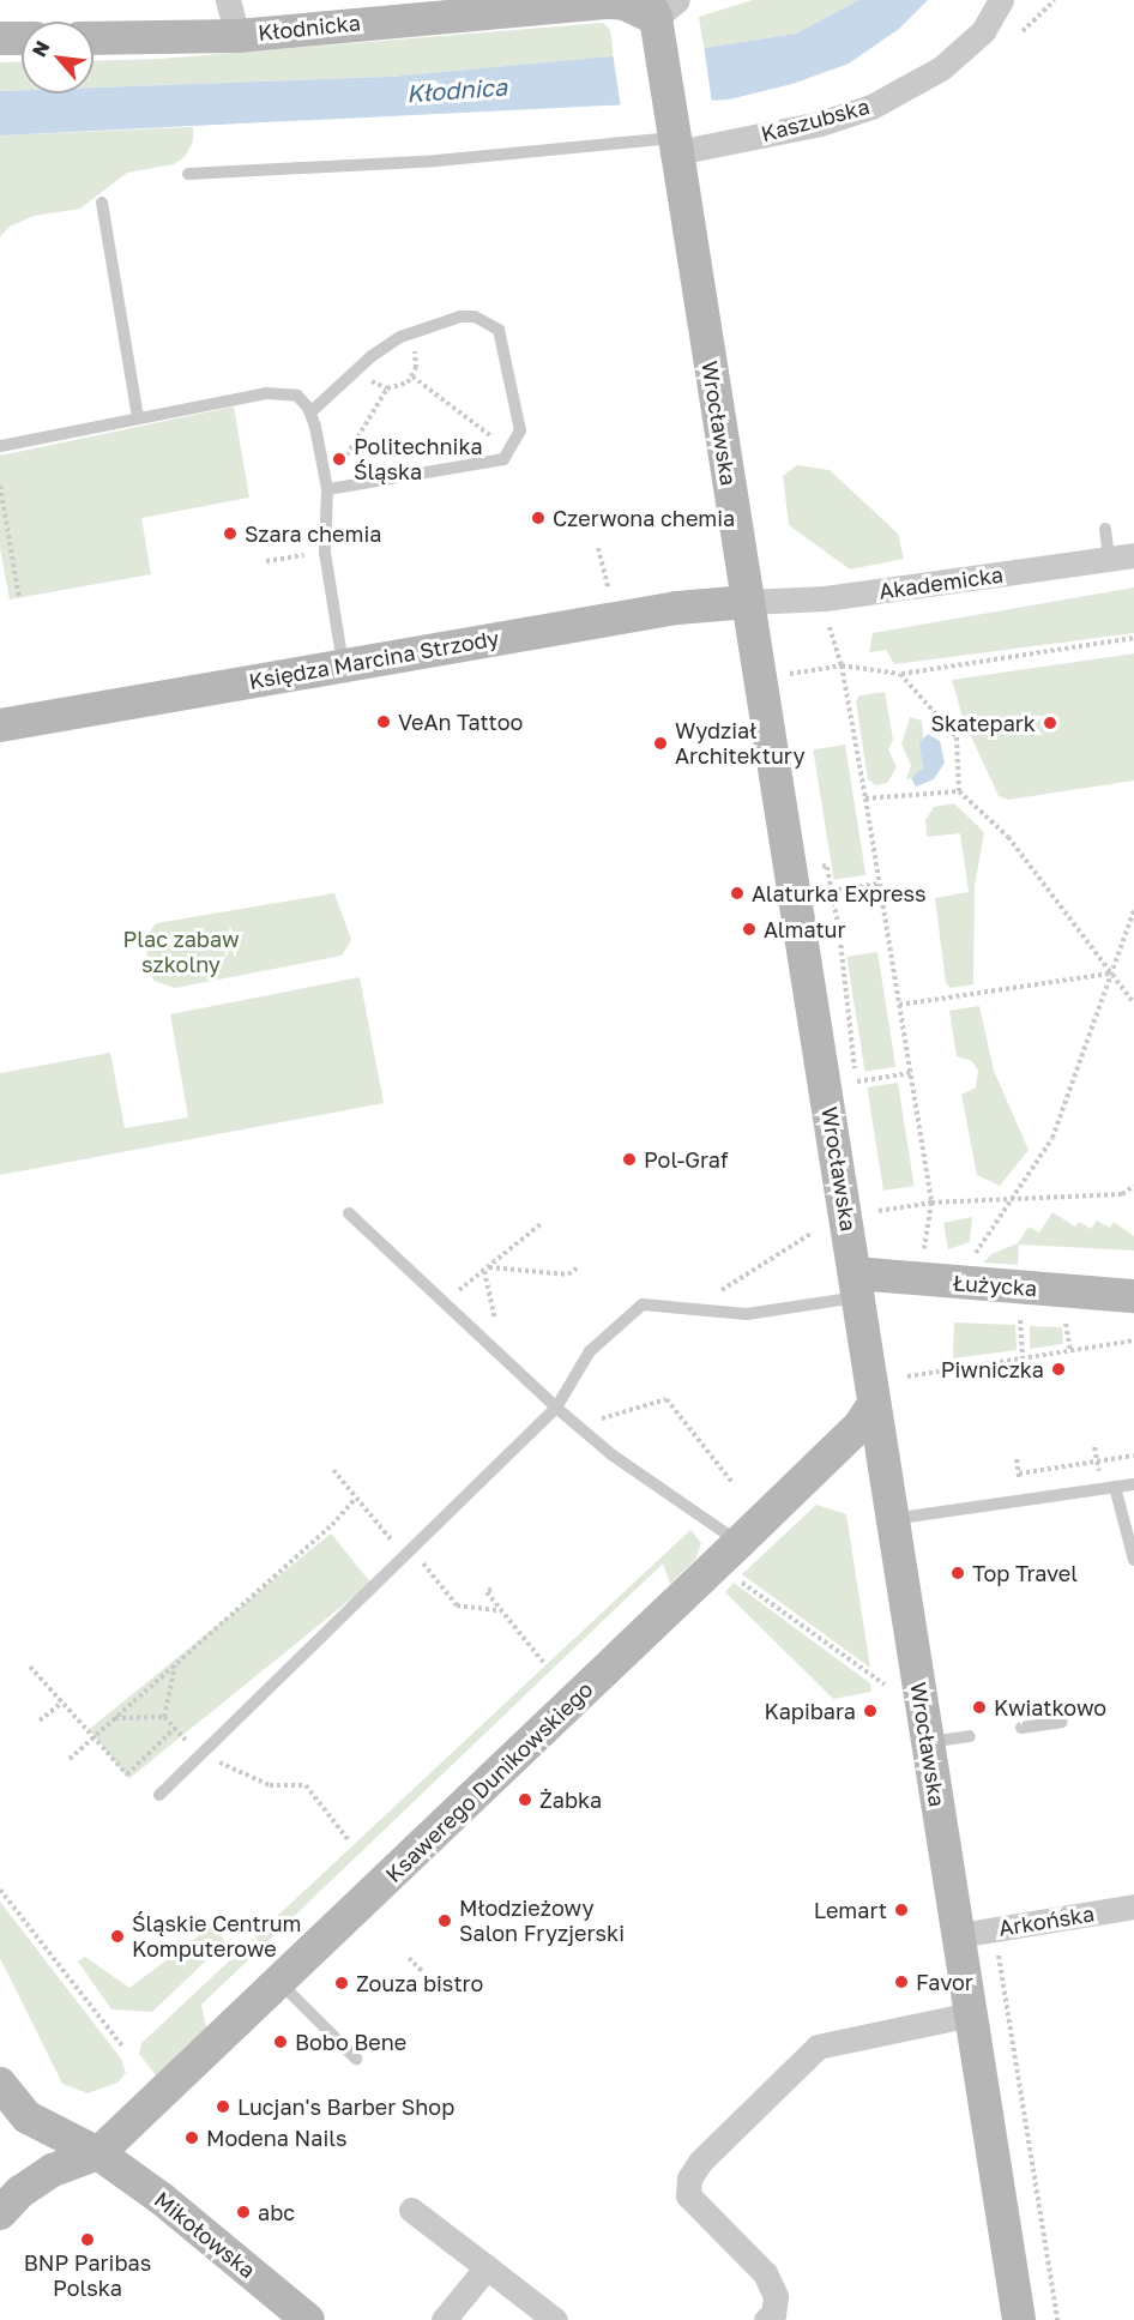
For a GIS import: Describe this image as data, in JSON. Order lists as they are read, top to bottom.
{
  "streets": {
    "street": [
      "Kłodnicka",
      "Kaszubska",
      "Wrocławska",
      "Akademicka",
      "Księdza Marcina Strzody",
      "Łużycka",
      "Ksawerego Dunikowskiego",
      "Arkońska",
      "Mikołowska"
    ]
  },
  "crossings": [
    ["Kłodnicka", "Wrocławska"],
    ["Kaszubska", "Wrocławska"],
    ["Wrocławska", "Akademicka"],
    ["Wrocławska", "Księdza Marcina Strzody"],
    ["Wrocławska", "Łużycka"],
    ["Wrocławska", "Ksawerego Dunikowskiego"],
    ["Wrocławska", "Arkońska"],
    ["Akademicka", "Księdza Marcina Strzody"],
    ["Ksawerego Dunikowskiego", "Mikołowska"]
  ],
  "water": ["Kłodnica"],
  "parks": ["Plac zabaw szkolny"],
  "places": [
    "Politechnika Śląska",
    "Czerwona chemia",
    "Szara chemia",
    "VeAn Tattoo",
    "Skatepark",
    "Wydział Architektury",
    "Alaturka Express",
    "Almatur",
    "Pol-Graf",
    "Piwniczka",
    "Top Travel",
    "Kwiatkowo",
    "Kapibara",
    "Żabka",
    "Lemart",
    "Młodzieżowy Salon Fryzjerski",
    "Śląskie Centrum Komputerowe",
    "Favor",
    "Zouza bistro",
    "Bobo Bene",
    "Lucjan's Barber Shop",
    "Modena Nails",
    "abc",
    "BNP Paribas Polska"
  ],
  "north": "top left"
}
